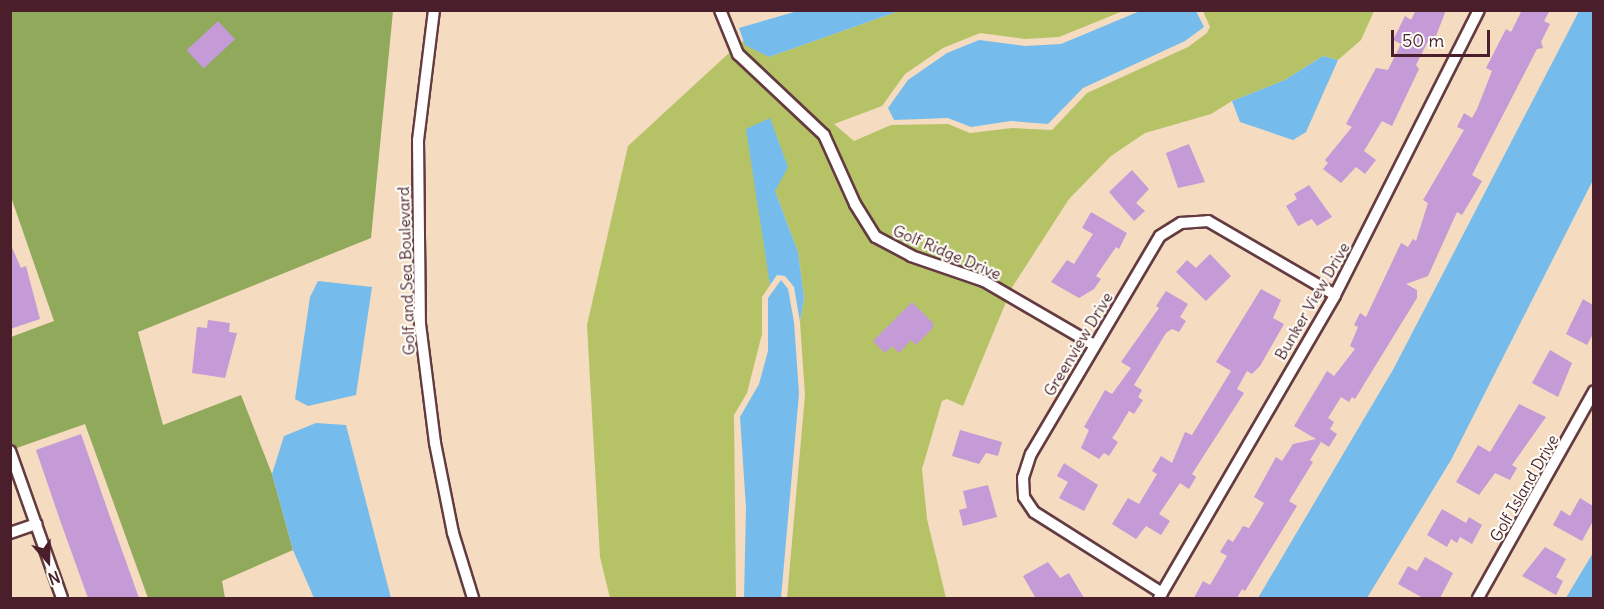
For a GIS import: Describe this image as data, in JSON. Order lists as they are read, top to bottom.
{
  "streets": {
    "street": [
      "Golf Ridge Drive",
      "Golf and Sea Boulevard",
      "Bunker View Drive",
      "Greenview Drive",
      "Golf Island Drive"
    ]
  },
  "crossings": [
    ["Golf Ridge Drive", "Greenview Drive"],
    ["Bunker View Drive", "Greenview Drive"]
  ],
  "scale_bar": "50 m",
  "north": "bottom"
}
